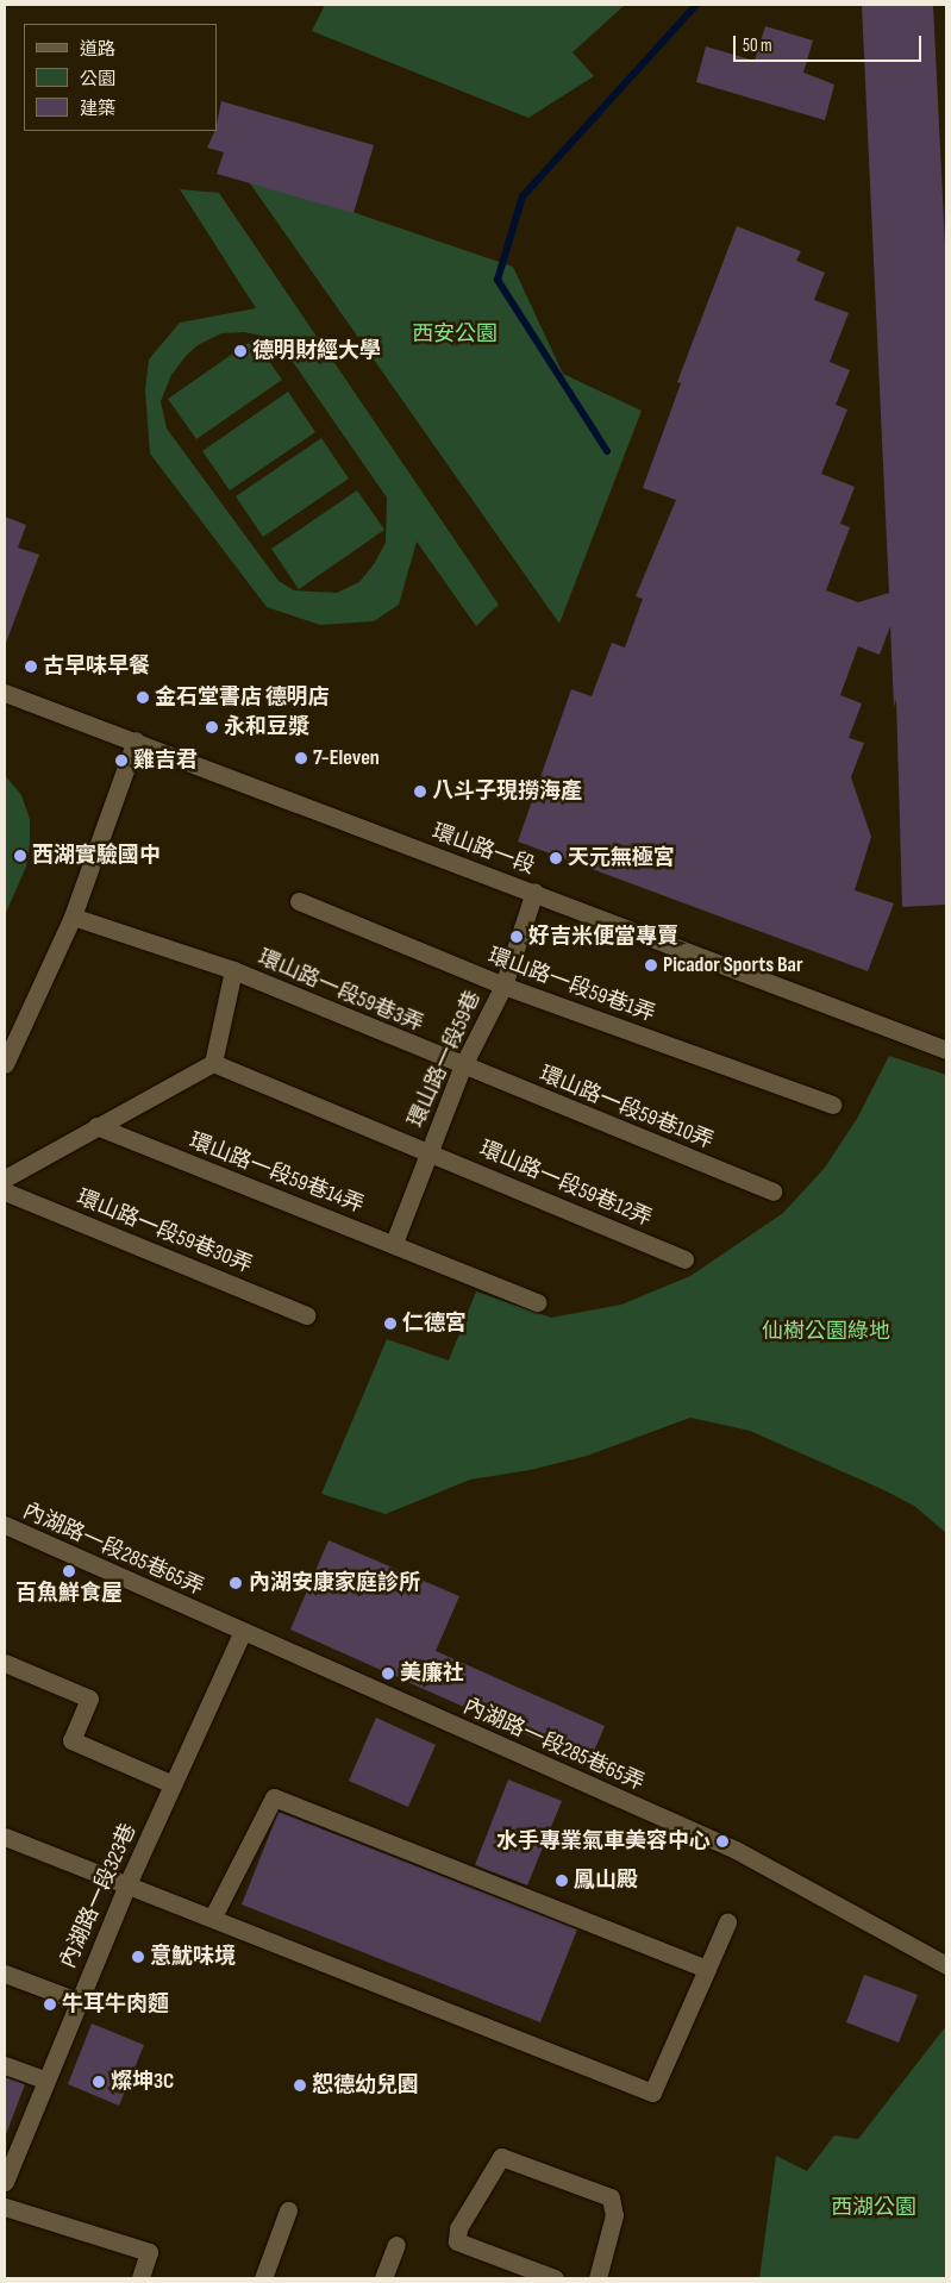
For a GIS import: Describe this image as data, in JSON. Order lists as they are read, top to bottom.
{
  "streets": {
    "street": [
      "環山路一段",
      "環山路一段59巷1弄",
      "環山路一段59巷3弄",
      "環山路一段59巷",
      "環山路一段59巷10弄",
      "環山路一段59巷14弄",
      "環山路一段59巷12弄",
      "環山路一段59巷30弄",
      "內湖路一段285巷65弄",
      "內湖路一段323巷"
    ]
  },
  "crossings": [
    ["環山路一段", "環山路一段59巷"],
    ["環山路一段59巷1弄", "環山路一段59巷"],
    ["環山路一段59巷3弄", "環山路一段59巷"],
    ["環山路一段59巷3弄", "環山路一段59巷10弄"],
    ["環山路一段59巷", "環山路一段59巷10弄"],
    ["環山路一段59巷", "環山路一段59巷14弄"],
    ["環山路一段59巷", "環山路一段59巷12弄"],
    ["內湖路一段285巷65弄", "內湖路一段323巷"]
  ],
  "parks": ["西安公園", "仙樹公園綠地", "西湖公園"],
  "places": [
    "德明財經大學",
    "古早味早餐",
    "金石堂書店 德明店",
    "永和豆漿",
    "7-Eleven",
    "雞吉君",
    "八斗子現撈海產",
    "西湖實驗國中",
    "天元無極宮",
    "好吉米便當專賣",
    "Picador Sports Bar",
    "仁德宮",
    "百魚鮮食屋",
    "內湖安康家庭診所",
    "美廉社",
    "水手專業氣車美容中心",
    "鳳山殿",
    "意魷味境",
    "牛耳牛肉麵",
    "燦坤3C",
    "恕德幼兒園"
  ],
  "legend": ["道路", "公園", "建築"],
  "scale_bar": "50 m"
}
